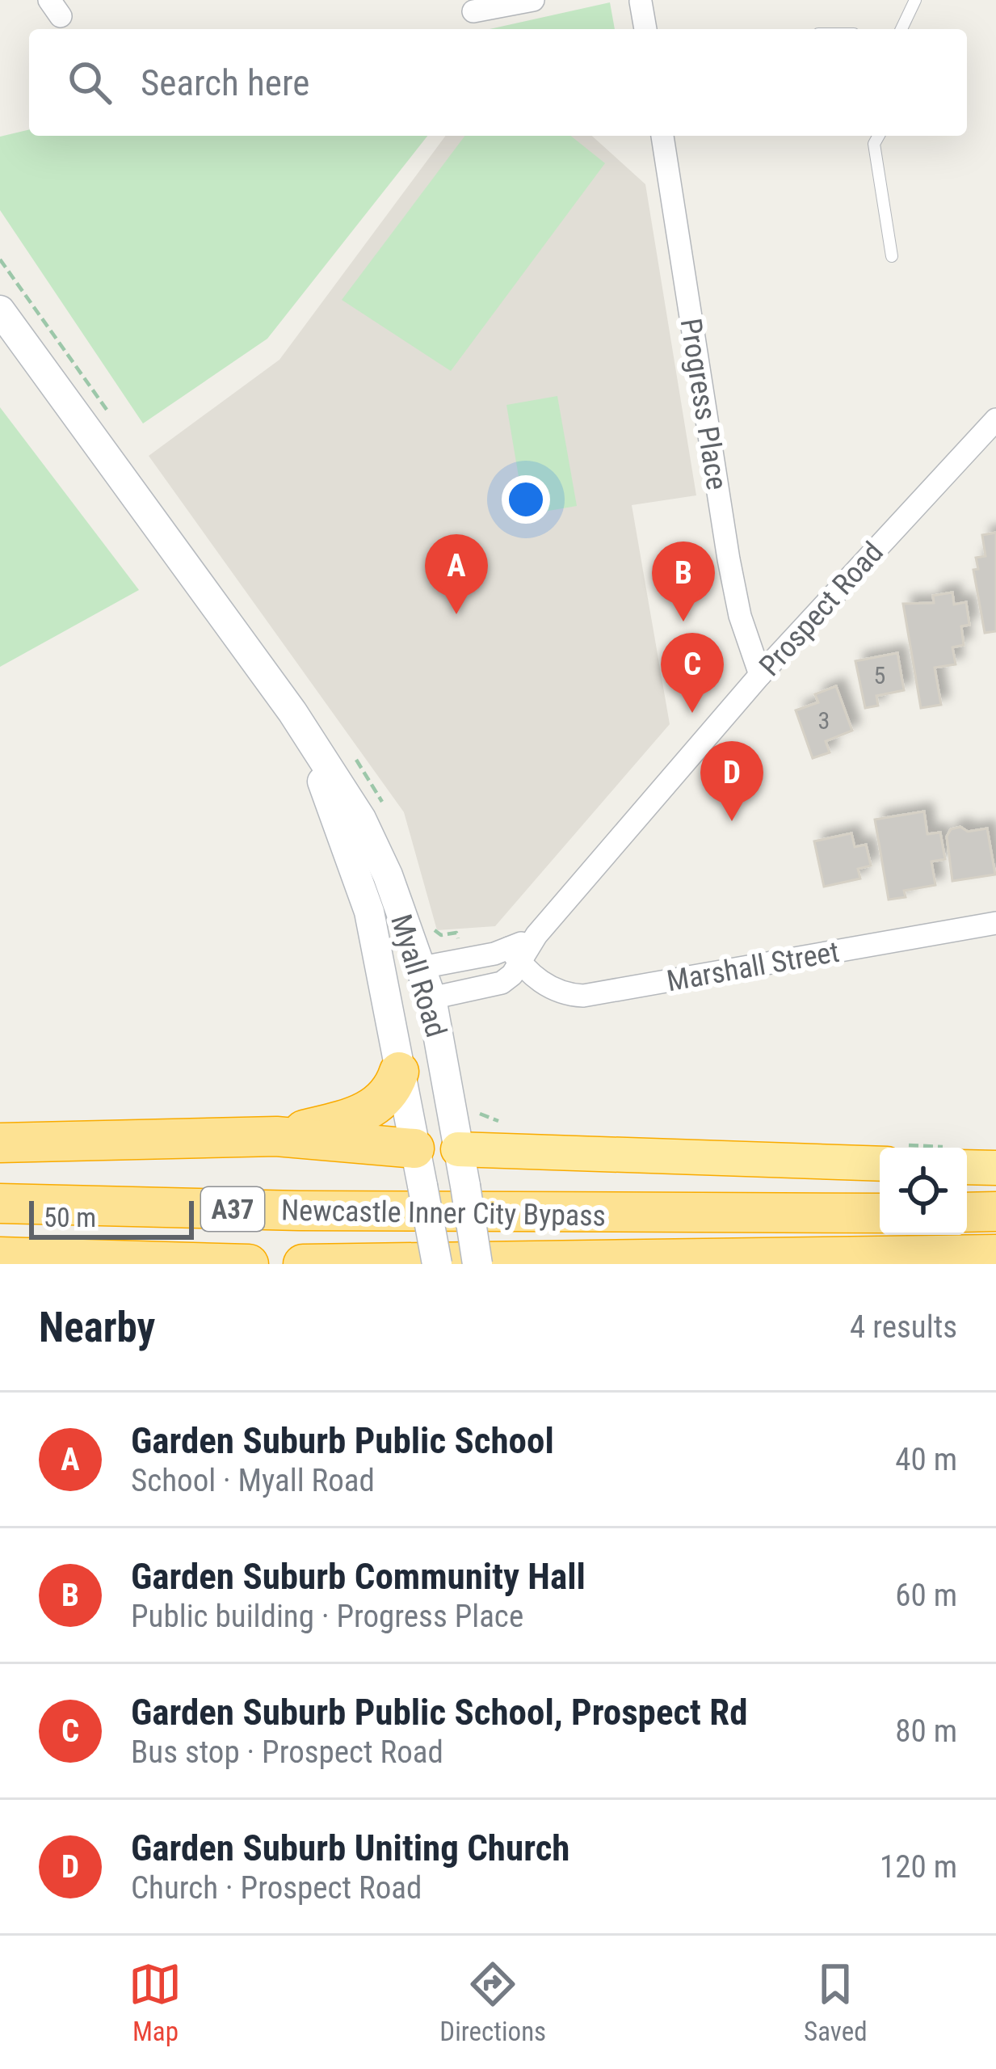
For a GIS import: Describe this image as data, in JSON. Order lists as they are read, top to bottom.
{
  "streets": {
    "highway": ["A37", "Newcastle Inner City Bypass"],
    "main road": ["Myall Road"],
    "street": ["Progress Place", "Prospect Road", "Marshall Street"]
  },
  "crossings": [
    ["Progress Place", "Prospect Road"],
    ["Prospect Road", "Marshall Street"],
    ["Prospect Road", "Myall Road"]
  ],
  "house_numbers": ["5", "3"],
  "scale_bar": "50 m",
  "page": {
    "search": "Search here",
    "pins": [
      "A",
      "B",
      "C",
      "D"
    ],
    "scale": "50 m",
    "heading": ["Nearby", "4 results"],
    "list": [
      {
        "mark": "A",
        "name": "Garden Suburb Public School",
        "note": "School · Myall Road",
        "value": "40 m"
      },
      {
        "mark": "B",
        "name": "Garden Suburb Community Hall",
        "note": "Public building · Progress Place",
        "value": "60 m"
      },
      {
        "mark": "C",
        "name": "Garden Suburb Public School, Prospect Rd",
        "note": "Bus stop · Prospect Road",
        "value": "80 m"
      },
      {
        "mark": "D",
        "name": "Garden Suburb Uniting Church",
        "note": "Church · Prospect Road",
        "value": "120 m"
      }
    ],
    "nav": ["Map", "Directions", "Saved"]
  }
}
